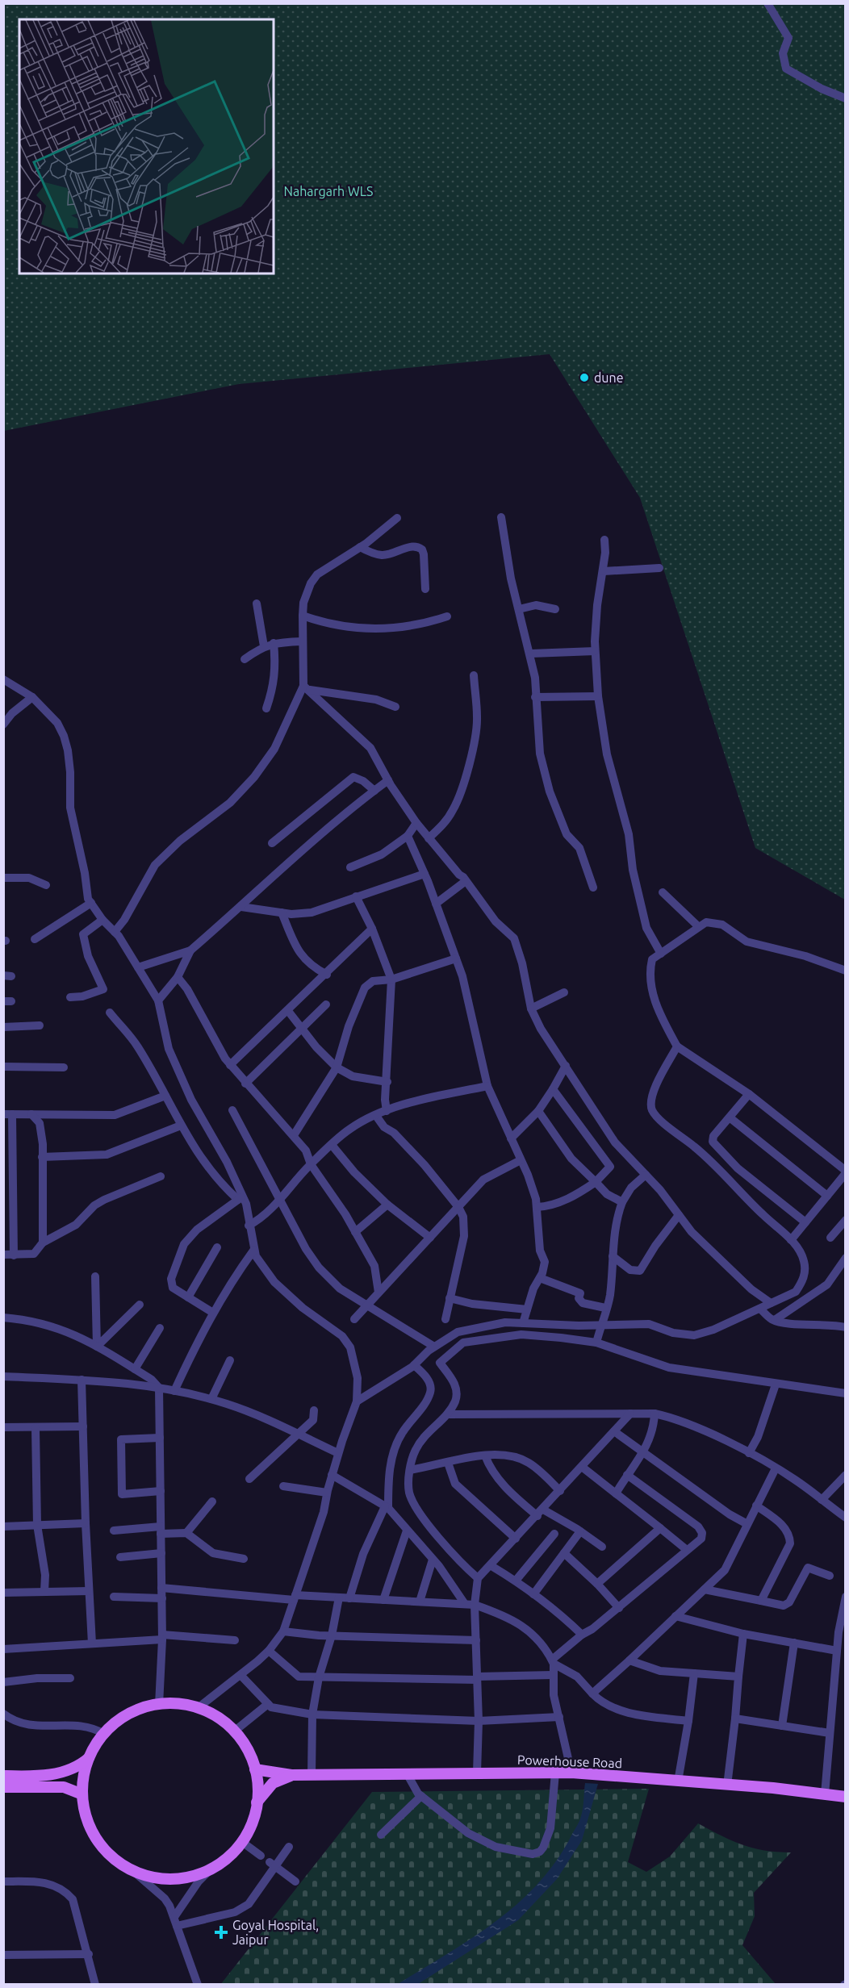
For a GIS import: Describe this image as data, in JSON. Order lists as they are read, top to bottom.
{
  "streets": {
    "main road": ["Powerhouse Road"]
  },
  "parks": ["Nahargarh WLS"],
  "places": {
    "other": ["dune"],
    "health": ["Goyal Hospital, Jaipur"]
  }
}
